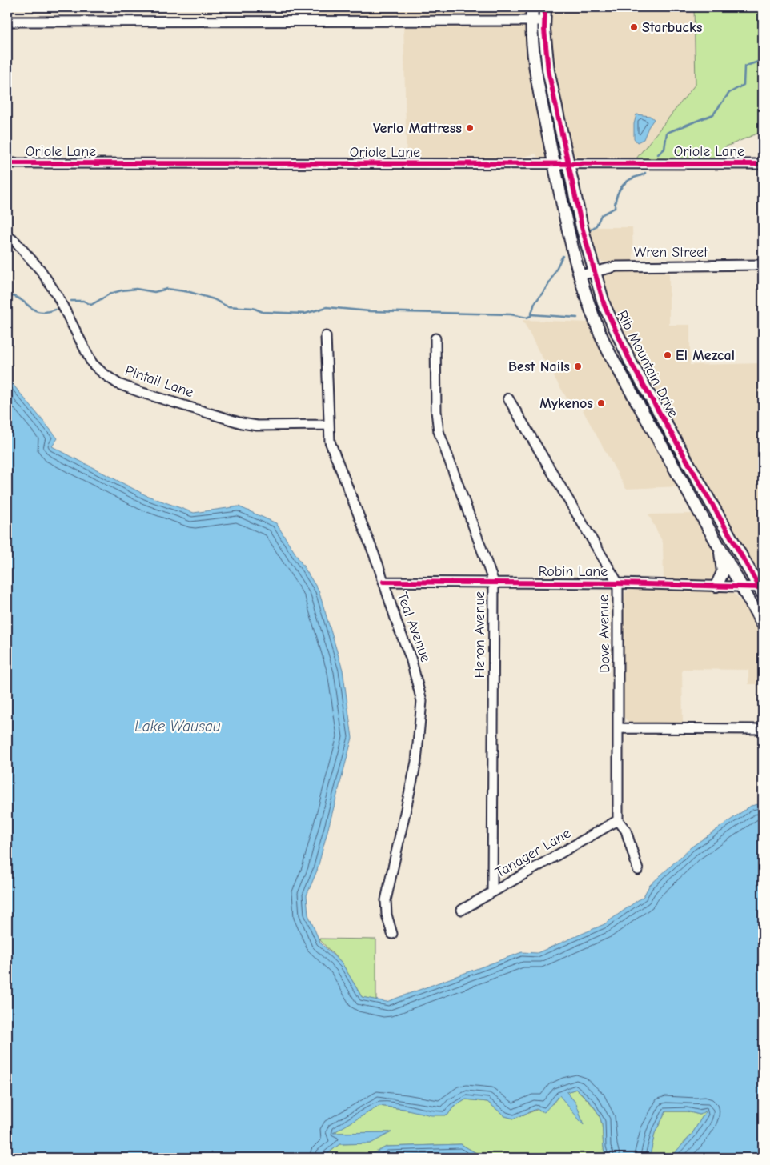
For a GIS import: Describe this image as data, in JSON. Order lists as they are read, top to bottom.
{
  "streets": {
    "main road": ["Rib Mountain Drive"],
    "street": [
      "Oriole Lane",
      "Wren Street",
      "Pintail Lane",
      "Robin Lane",
      "Teal Avenue",
      "Dove Avenue",
      "Heron Avenue",
      "Tanager Lane"
    ]
  },
  "crossings": [
    ["Oriole Lane", "Rib Mountain Drive"],
    ["Wren Street", "Rib Mountain Drive"],
    ["Rib Mountain Drive", "Robin Lane"],
    ["Pintail Lane", "Teal Avenue"],
    ["Robin Lane", "Teal Avenue"],
    ["Robin Lane", "Dove Avenue"],
    ["Robin Lane", "Heron Avenue"],
    ["Dove Avenue", "Tanager Lane"],
    ["Heron Avenue", "Tanager Lane"]
  ],
  "water": ["Lake Wausau"],
  "places": [
    "Starbucks",
    "Verlo Mattress",
    "El Mezcal",
    "Best Nails",
    "Mykenos"
  ]
}
